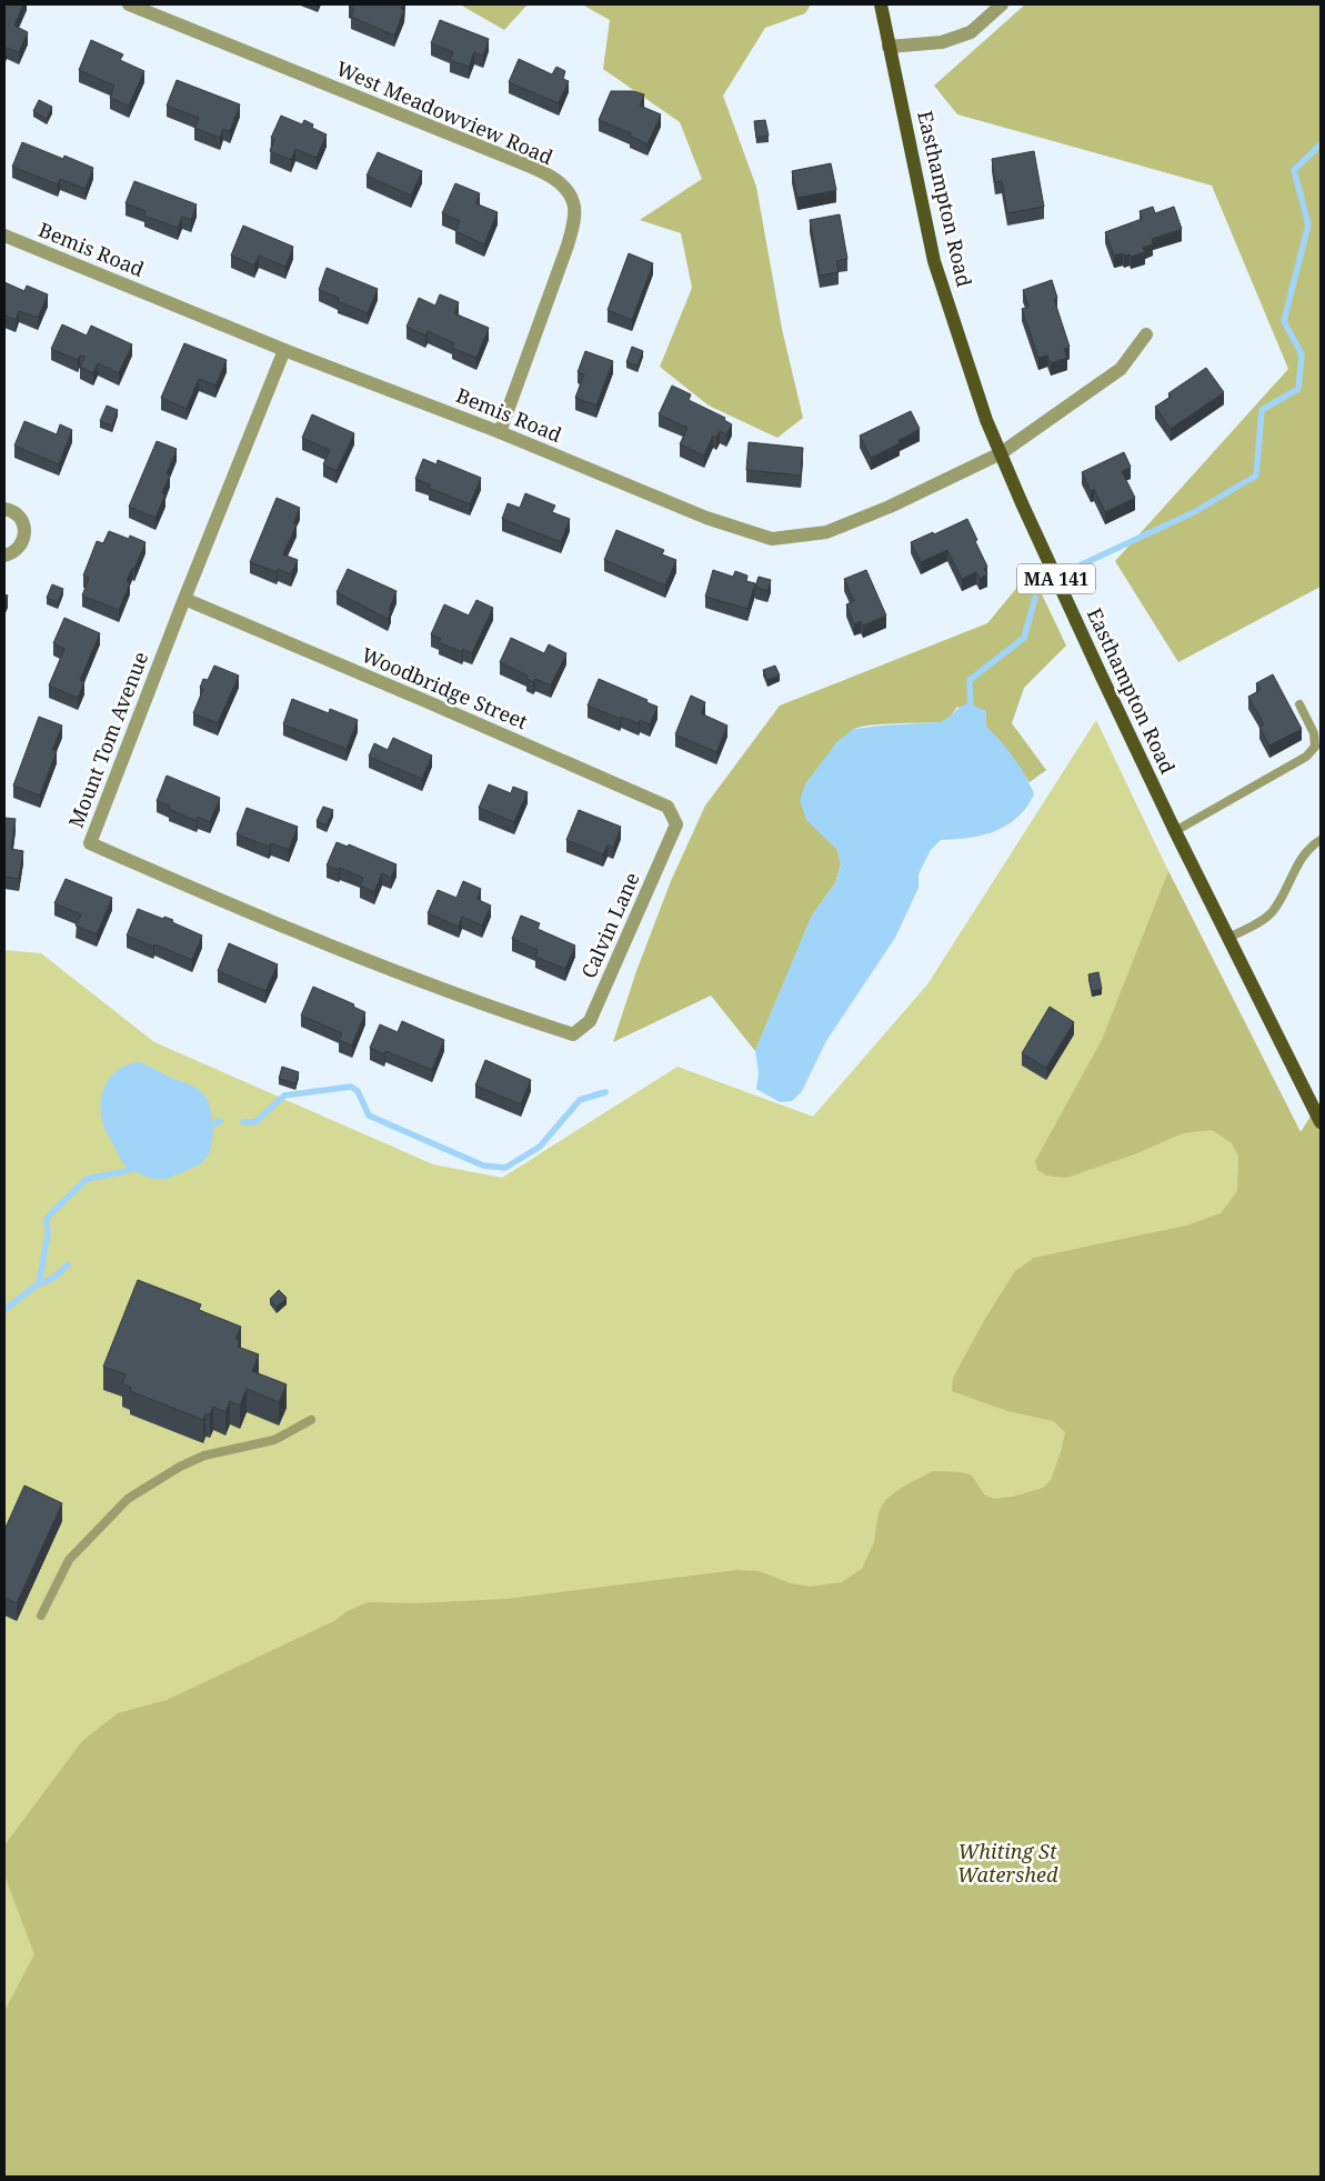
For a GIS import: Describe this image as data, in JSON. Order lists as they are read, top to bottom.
{
  "streets": {
    "main road": ["Easthampton Road", "MA 141"],
    "street": [
      "West Meadowview Road",
      "Bemis Road",
      "Woodbridge Street",
      "Mount Tom Avenue",
      "Calvin Lane"
    ]
  },
  "crossings": [
    ["West Meadowview Road", "Bemis Road"],
    ["Easthampton Road", "Bemis Road"],
    ["Bemis Road", "Mount Tom Avenue"],
    ["Woodbridge Street", "Mount Tom Avenue"],
    ["Woodbridge Street", "Calvin Lane"],
    ["Mount Tom Avenue", "Calvin Lane"]
  ],
  "parks": ["Whiting St Watershed"]
}
